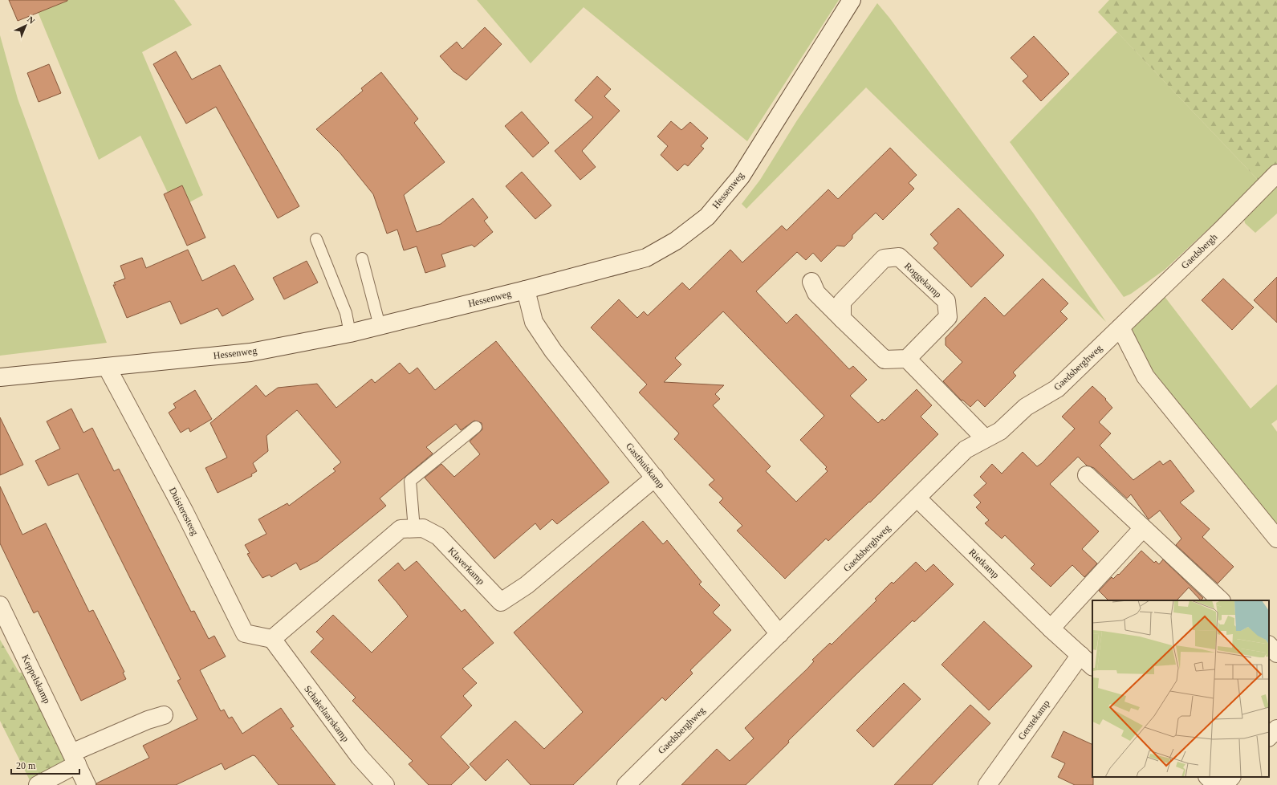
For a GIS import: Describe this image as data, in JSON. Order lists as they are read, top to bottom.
{
  "streets": {
    "street": [
      "Hessenweg",
      "Gaedsbergh",
      "Roggekamp",
      "Gaedsberghweg",
      "Gasthuiskamp",
      "Duisteresteeg",
      "Rietkamp",
      "Klaverkamp",
      "Keppelskamp",
      "Schakelaarskamp",
      "Gerstekamp"
    ]
  },
  "crossings": [
    ["Hessenweg", "Gasthuiskamp"],
    ["Hessenweg", "Duisteresteeg"],
    ["Gaedsbergh", "Gaedsberghweg"],
    ["Gaedsberghweg", "Gasthuiskamp"],
    ["Gaedsberghweg", "Rietkamp"],
    ["Gasthuiskamp", "Klaverkamp"],
    ["Duisteresteeg", "Klaverkamp"],
    ["Duisteresteeg", "Schakelaarskamp"],
    ["Rietkamp", "Gerstekamp"],
    ["Klaverkamp", "Schakelaarskamp"]
  ],
  "scale_bar": "20 m",
  "north": "top right"
}
